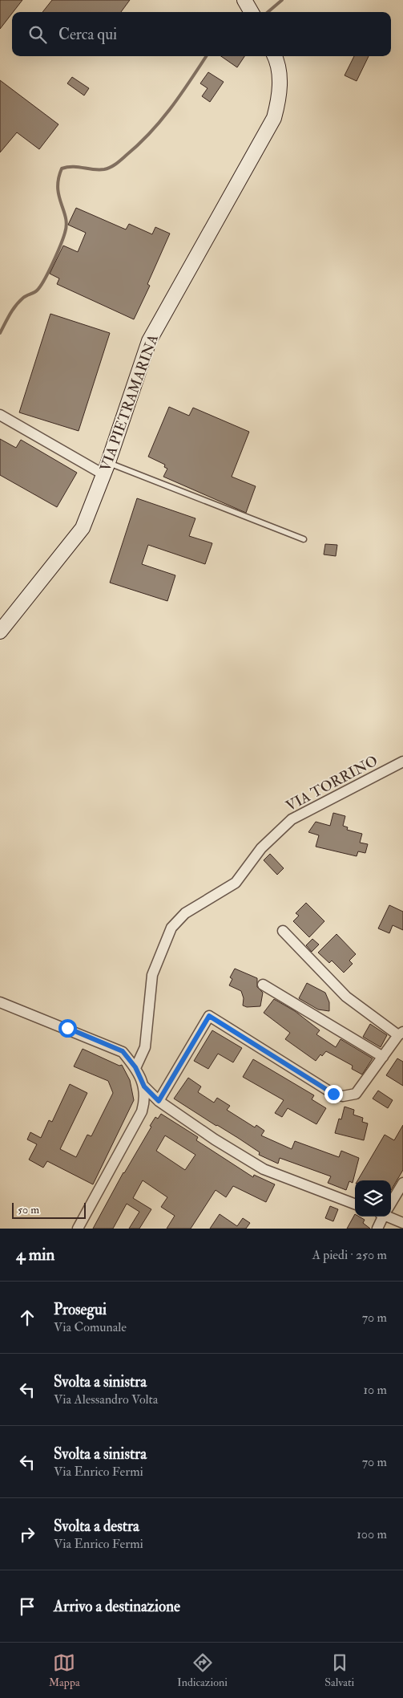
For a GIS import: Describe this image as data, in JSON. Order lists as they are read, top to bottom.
{
  "streets": {
    "main road": ["VIA PIETRAMARINA"],
    "street": ["VIA TORRINO"]
  },
  "scale_bar": "50 m",
  "page": {
    "search": "Cerca qui",
    "scale": "50 m",
    "heading": ["4 min", "A piedi · 250 m"],
    "list": [
      ["Prosegui", "Via Comunale", "70 m"],
      ["Svolta a sinistra", "Via Alessandro Volta", "10 m"],
      ["Svolta a sinistra", "Via Enrico Fermi", "70 m"],
      ["Svolta a destra", "Via Enrico Fermi", "100 m"],
      "Arrivo a destinazione"
    ],
    "nav": ["Mappa", "Indicazioni", "Salvati"]
  }
}
